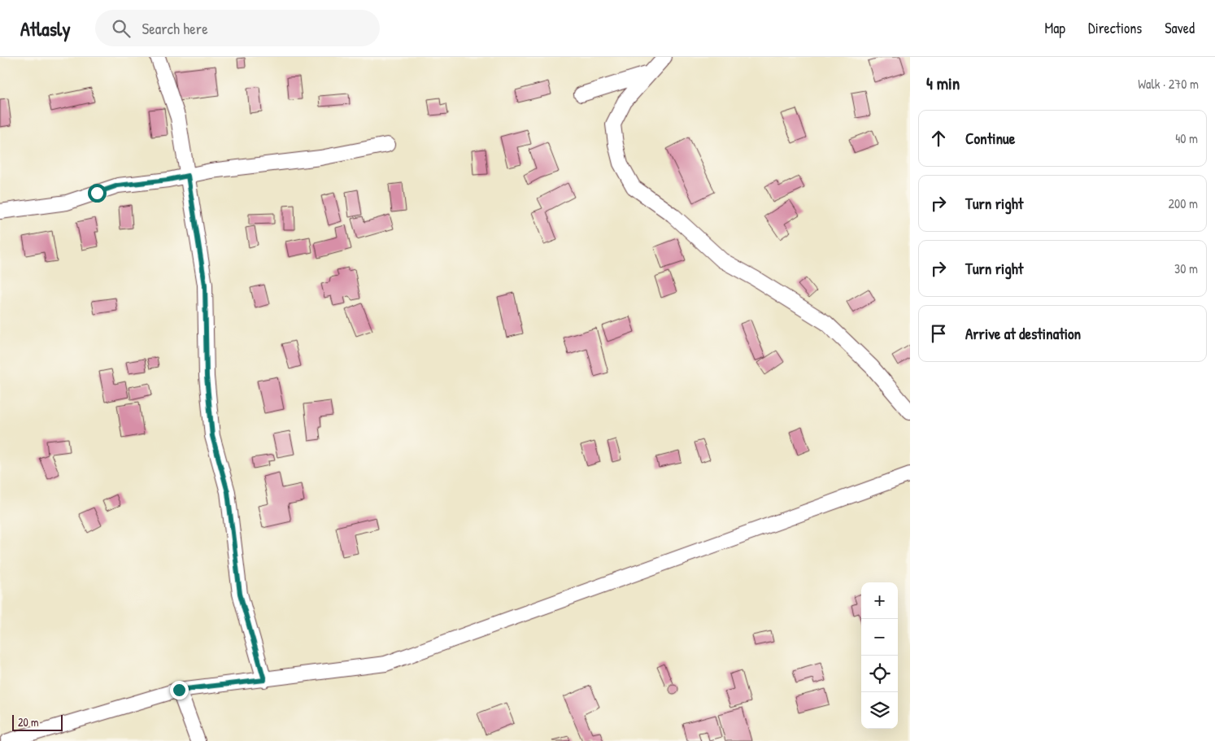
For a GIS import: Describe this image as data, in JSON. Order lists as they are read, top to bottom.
{
  "scale_bar": "20 m",
  "page": {
    "header": "Atlasly",
    "search": "Search here",
    "nav": ["Map", "Directions", "Saved"],
    "heading": ["4 min", "Walk · 270 m"],
    "list": [
      ["Continue", "40 m"],
      ["Turn right", "200 m"],
      ["Turn right", "30 m"],
      "Arrive at destination"
    ],
    "map_buttons": ["+", "−"],
    "scale": "20 m"
  }
}
